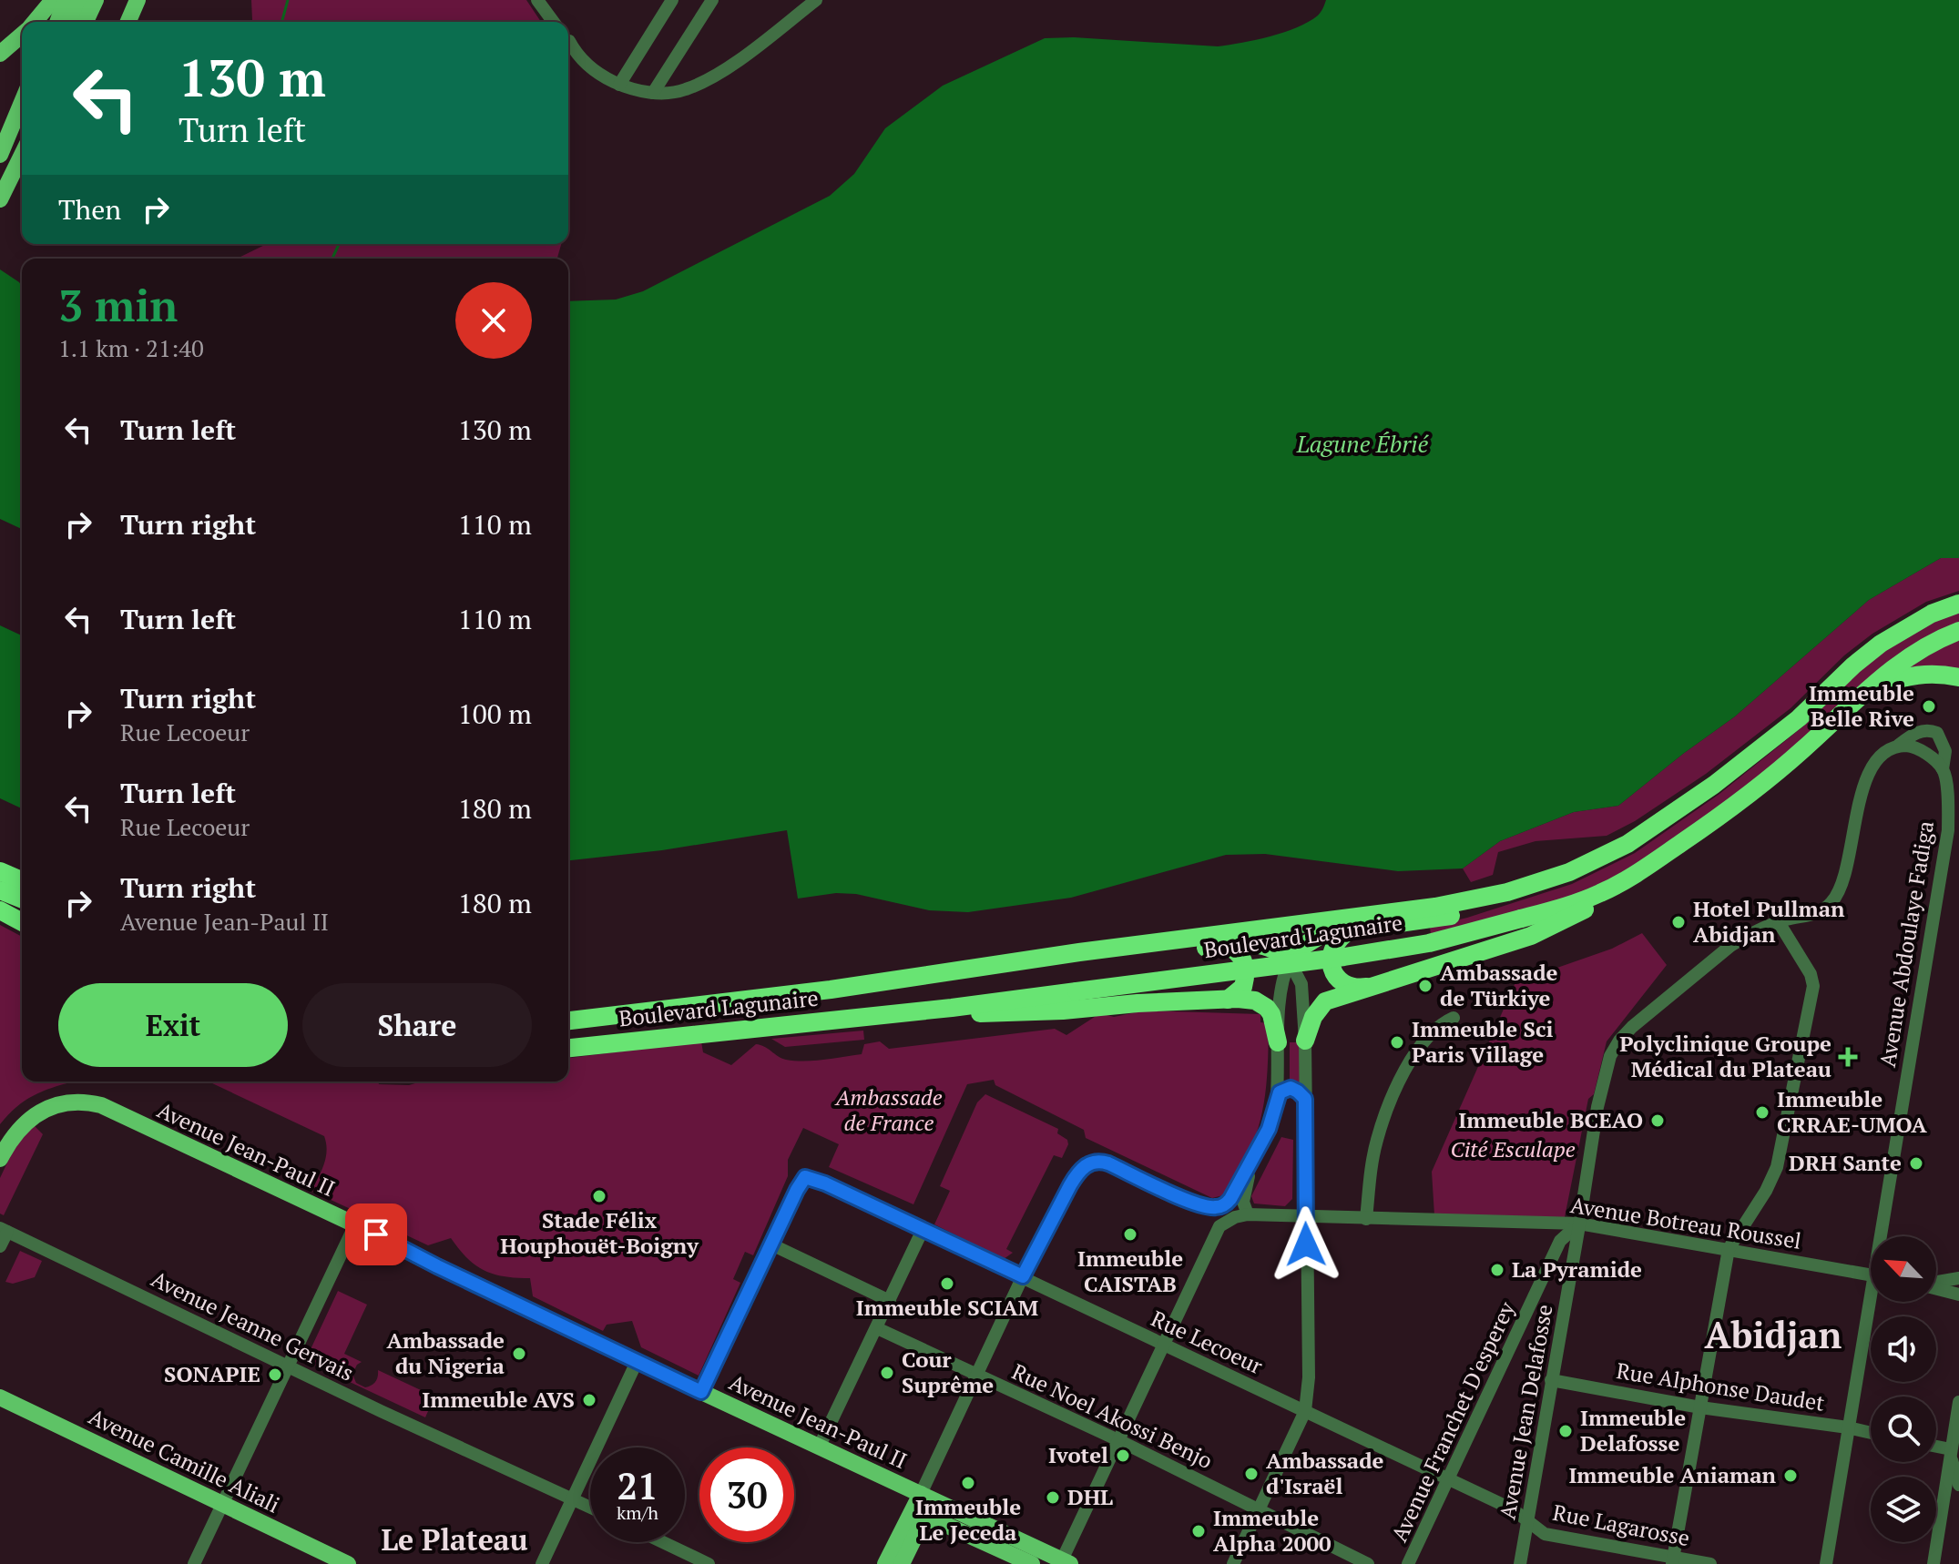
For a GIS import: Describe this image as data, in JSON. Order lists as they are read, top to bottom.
{
  "streets": {
    "highway": ["Boulevard Lagunaire"],
    "main road": ["Avenue Jean-Paul II", "Avenue Camille Aliali"],
    "street": [
      "Avenue Abdoulaye Fadiga",
      "Avenue Botreau Roussel",
      "Avenue Jeanne Gervais",
      "Rue Lecoeur",
      "Rue Alphonse Daudet",
      "Avenue Jean Delafosse",
      "Rue Noel Akossi Benjo",
      "Avenue Franchet D'esperey",
      "Rue Lagarosse"
    ]
  },
  "crossings": [
    ["Avenue Abdoulaye Fadiga", "Rue Alphonse Daudet"],
    ["Avenue Jean-Paul II", "Rue Lecoeur"],
    ["Avenue Botreau Roussel", "Avenue Jean Delafosse"],
    ["Avenue Botreau Roussel", "Avenue Franchet D'esperey"],
    ["Rue Lecoeur", "Avenue Jean Delafosse"],
    ["Rue Lecoeur", "Avenue Franchet D'esperey"],
    ["Rue Lecoeur", "Rue Lagarosse"],
    ["Rue Alphonse Daudet", "Avenue Jean Delafosse"],
    ["Avenue Jean Delafosse", "Avenue Franchet D'esperey"],
    ["Avenue Jean Delafosse", "Rue Lagarosse"]
  ],
  "districts": ["Abidjan", "Le Plateau"],
  "water": ["Lagune Ébrié"],
  "parks": ["Ambassade de France", "Cité Esculape"],
  "places": {
    "other": [
      "Immeuble Belle Rive",
      "Hotel Pullman Abidjan",
      "Ambassade de Türkiye",
      "Immeuble Sci Paris Village",
      "Immeuble CRRAE-UMOA",
      "Immeuble BCEAO",
      "DRH Sante",
      "Stade Félix Houphouët-Boigny",
      "Immeuble CAISTAB",
      "La Pyramide",
      "Immeuble SCIAM",
      "Ambassade du Nigeria",
      "Cour Suprême",
      "SONAPIE",
      "Immeuble AVS",
      "Immeuble Delafosse",
      "Ivotel",
      "Ambassade d'Israël",
      "Immeuble Aniaman",
      "Immeuble Le Jeceda",
      "DHL",
      "Immeuble Alpha 2000"
    ],
    "health": ["Polyclinique Groupe Médical du Plateau"]
  },
  "north": "top left",
  "page": {
    "turn": ["130 m", "Turn left"],
    "then": "Then",
    "heading": ["3 min", "1.1 km · 21:40"],
    "list": [
      {
        "name": "Turn left",
        "value": "130 m"
      },
      {
        "name": "Turn right",
        "value": "110 m"
      },
      {
        "name": "Turn left",
        "value": "110 m"
      },
      {
        "name": "Turn right",
        "note": "Rue Lecoeur",
        "value": "100 m"
      },
      {
        "name": "Turn left",
        "note": "Rue Lecoeur",
        "value": "180 m"
      },
      {
        "name": "Turn right",
        "note": "Avenue Jean-Paul II",
        "value": "180 m"
      }
    ],
    "buttons": ["Exit", "Share"],
    "speed": "21 km/h",
    "limit": "30"
  }
}
